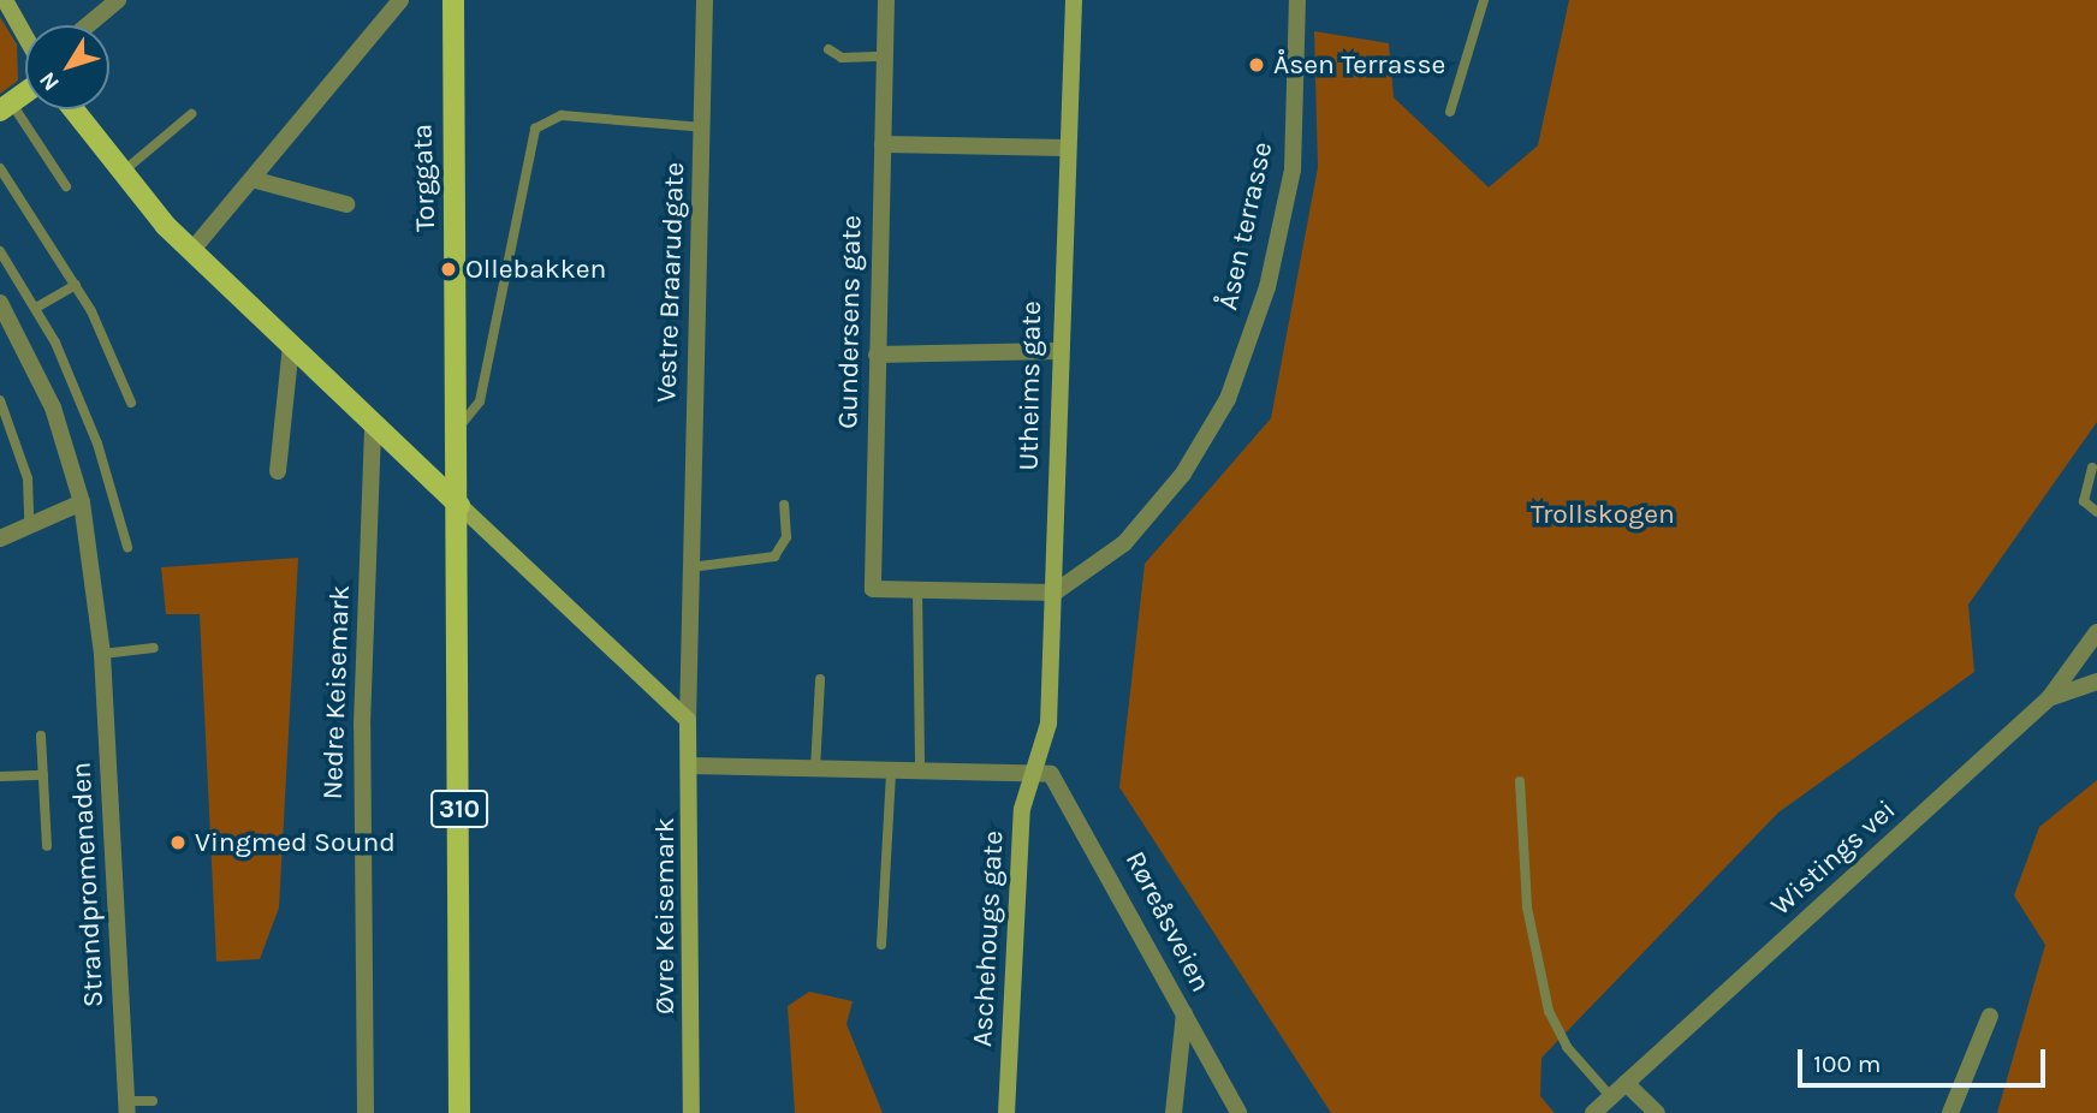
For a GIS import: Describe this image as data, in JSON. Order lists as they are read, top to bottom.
{
  "streets": {
    "main road": [
      "Torggata",
      "Utheims gate",
      "310",
      "Øvre Keisemark",
      "Aschehougs gate"
    ],
    "street": [
      "Åsen terrasse",
      "Vestre Braarudgate",
      "Gundersens gate",
      "Nedre Keisemark",
      "Wistings vei",
      "Strandpromenaden",
      "Røreåsveien"
    ]
  },
  "crossings": [
    ["Torggata", "310"],
    ["Åsen terrasse", "Utheims gate"],
    ["Vestre Braarudgate", "Øvre Keisemark"],
    ["Utheims gate", "Røreåsveien"],
    ["Utheims gate", "Aschehougs gate"],
    ["Røreåsveien", "Aschehougs gate"]
  ],
  "parks": ["Trollskogen"],
  "places": ["Åsen Terrasse", "Ollebakken", "Vingmed Sound"],
  "scale_bar": "100 m",
  "north": "bottom left"
}
